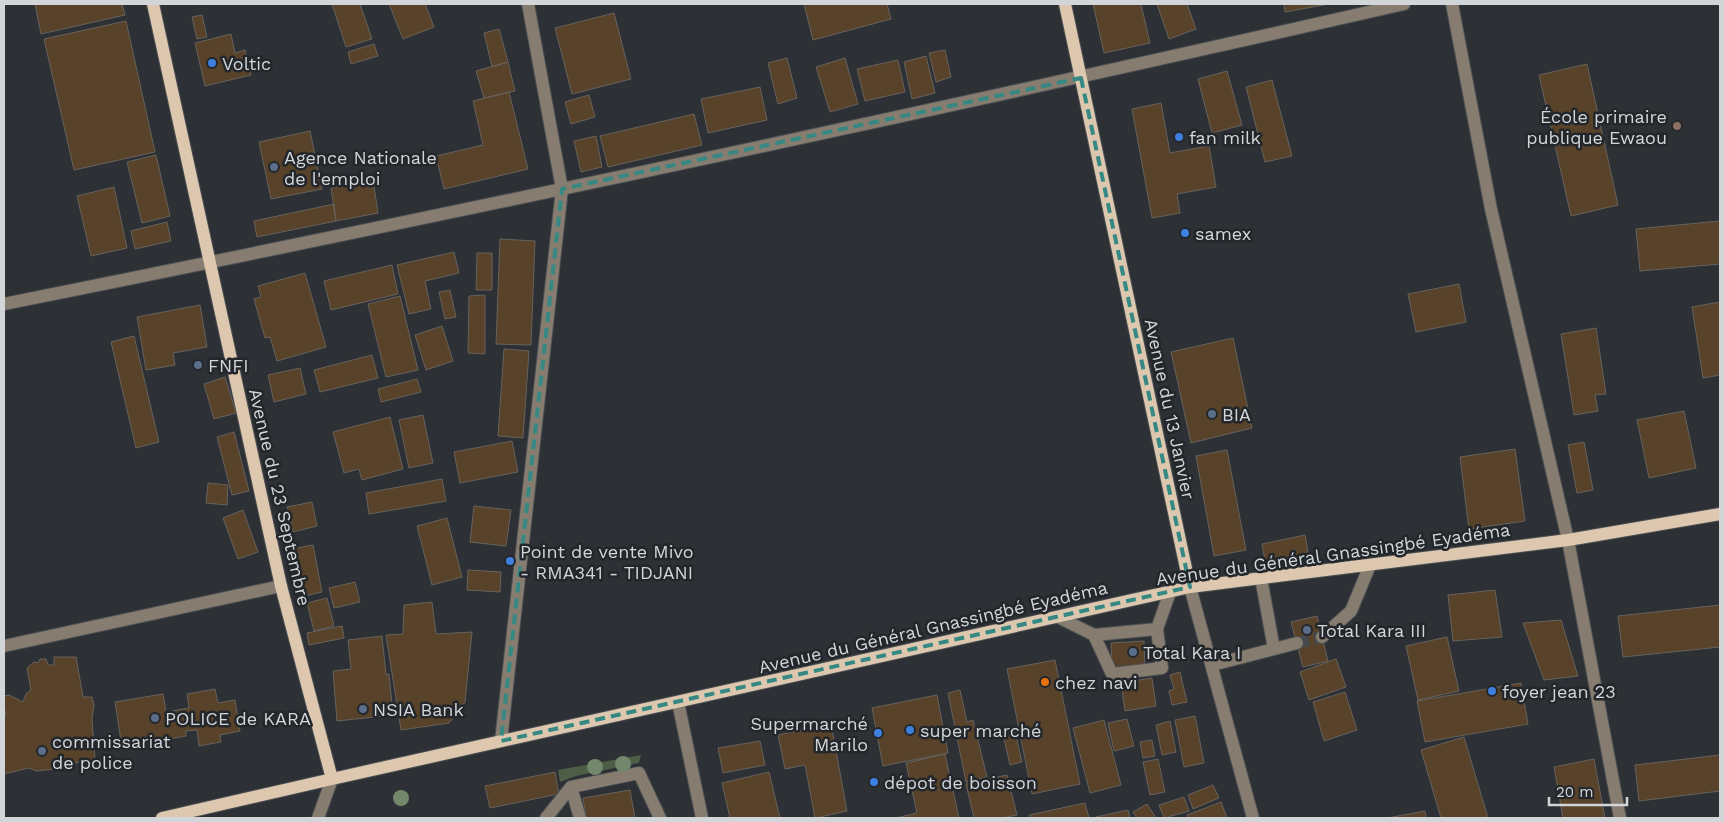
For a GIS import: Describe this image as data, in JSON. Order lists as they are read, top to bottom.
{
  "streets": {
    "main road": ["Avenue du 13 Janvier", "Avenue du 23 Septembre", "Avenue du Général Gnassingbé Eyadéma"]
  },
  "crossings": [
    ["Avenue du 13 Janvier", "Avenue du Général Gnassingbé Eyadéma"],
    ["Avenue du 23 Septembre", "Avenue du Général Gnassingbé Eyadéma"]
  ],
  "places": [
    "Voltic",
    "École primaire publique Ewaou",
    "fan milk",
    "Agence Nationale de l'emploi",
    "samex",
    "FNFI",
    "BIA",
    "Point de vente Mivo - RMA341 - TIDJANI",
    "Total Kara III",
    "Total Kara I",
    "chez navi",
    "foyer jean 23",
    "NSIA Bank",
    "POLICE de KARA",
    "super marché",
    "Supermarché Marilo",
    "commissariat de police",
    "dépot de boisson"
  ],
  "scale_bar": "20 m"
}
